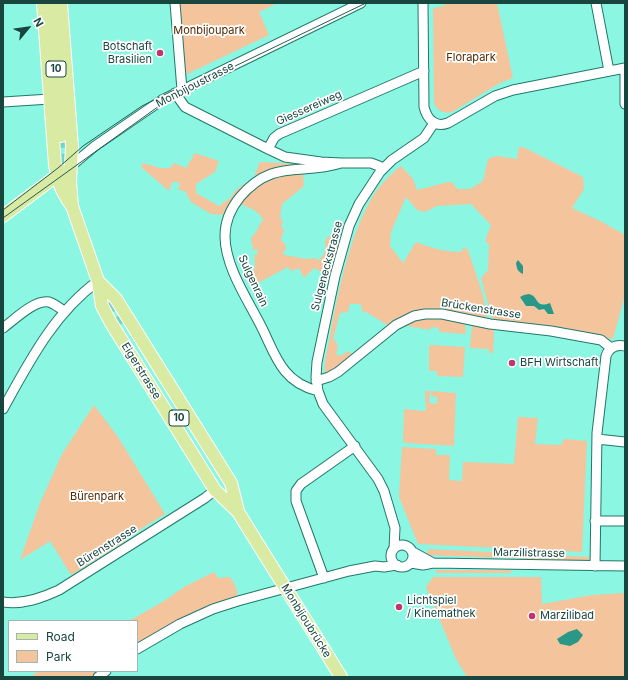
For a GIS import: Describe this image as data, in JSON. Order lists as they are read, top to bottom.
{
  "streets": {
    "main road": [
      "10",
      "Monbijoustrasse",
      "Eigerstrasse",
      "Monbijoubrücke"
    ],
    "street": [
      "Giessereiweg",
      "Sulgeneckstrasse",
      "Sulgenrain",
      "Brückenstrasse",
      "Bürenstrasse",
      "Marzilistrasse"
    ]
  },
  "crossings": [
    ["Monbijoustrasse", "Eigerstrasse"],
    ["Giessereiweg", "Sulgenrain"],
    ["Sulgeneckstrasse", "Sulgenrain"],
    ["Sulgeneckstrasse", "Brückenstrasse"],
    ["Sulgeneckstrasse", "Marzilistrasse"],
    ["Eigerstrasse", "Bürenstrasse"],
    ["Eigerstrasse", "Monbijoubrücke"]
  ],
  "parks": ["Monbijoupark", "Florapark", "Bürenpark"],
  "places": [
    "Botschaft Brasilien",
    "BFH Wirtschaft",
    "Lichtspiel / Kinemathek",
    "Marzilibad"
  ],
  "legend": ["Road", "Park"],
  "north": "top right"
}
